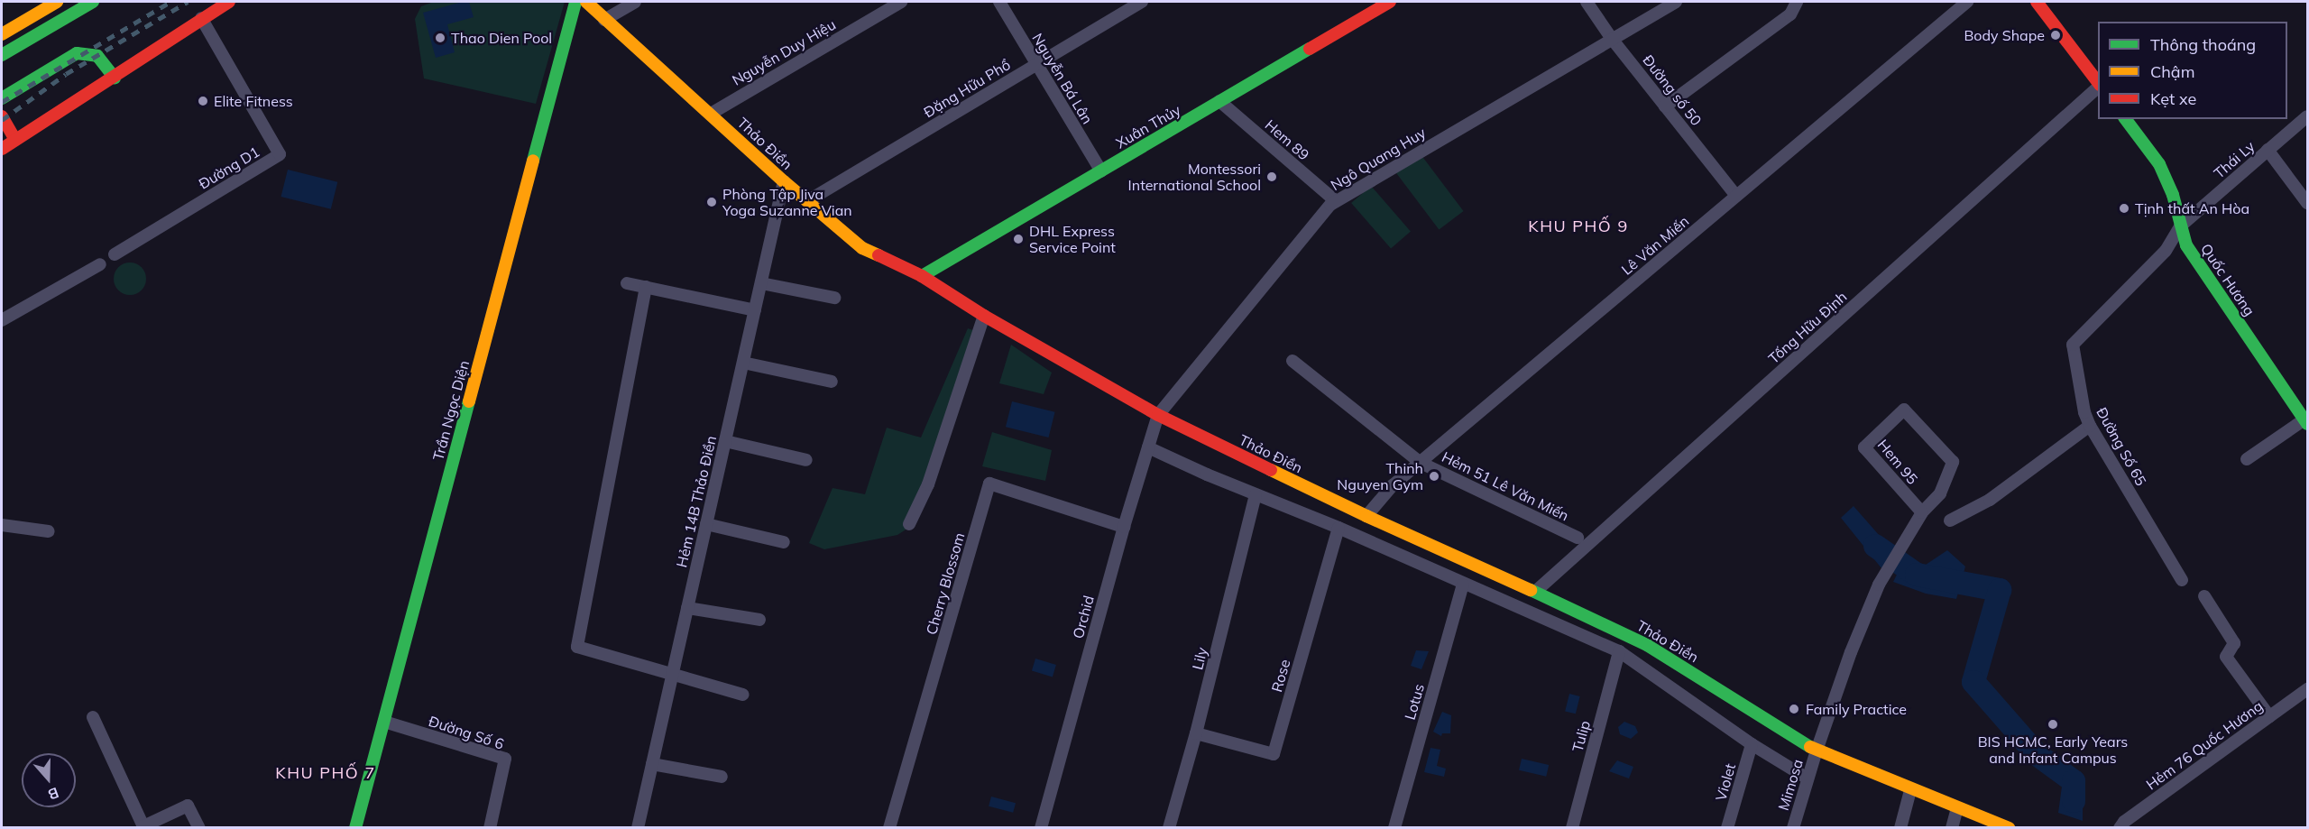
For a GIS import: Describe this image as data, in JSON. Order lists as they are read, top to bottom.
{
  "streets": {
    "main road": [
      "Xuân Thủy",
      "Thảo Điền",
      "Quốc Hương",
      "Trần Ngọc Diện"
    ],
    "street": [
      "Nguyễn Duy Hiệu",
      "Nguyễn Bá Lân",
      "Đặng Hữu Phổ",
      "Đường số 50",
      "Hem 89",
      "Ngô Quang Huy",
      "Thái Ly",
      "Đường D1",
      "Lê Văn Miến",
      "Tống Hữu Định",
      "Đường Số 65",
      "Hem 95",
      "Hẻm 51 Lê Văn Miến",
      "Hẻm 14B Thảo Điền",
      "Cherry Blossom",
      "Orchid",
      "Lily",
      "Rose",
      "Lotus",
      "Đường Số 6",
      "Tulip",
      "Hẻm 76 Quốc Hương",
      "Violet",
      "Mimosa"
    ]
  },
  "crossings": [
    ["Nguyễn Duy Hiệu", "Thảo Điền"],
    ["Nguyễn Bá Lân", "Đặng Hữu Phổ"],
    ["Nguyễn Bá Lân", "Xuân Thủy"],
    ["Đặng Hữu Phổ", "Thảo Điền"],
    ["Đường số 50", "Ngô Quang Huy"],
    ["Đường số 50", "Lê Văn Miến"],
    ["Xuân Thủy", "Hem 89"],
    ["Xuân Thủy", "Thảo Điền"],
    ["Hem 89", "Ngô Quang Huy"],
    ["Thảo Điền", "Ngô Quang Huy"],
    ["Thảo Điền", "Lê Văn Miến"],
    ["Thảo Điền", "Tống Hữu Định"],
    ["Thảo Điền", "Hẻm 14B Thảo Điền"],
    ["Thảo Điền", "Orchid"],
    ["Thảo Điền", "Mimosa"],
    ["Ngô Quang Huy", "Orchid"],
    ["Thái Ly", "Quốc Hương"],
    ["Thái Ly", "Đường Số 65"],
    ["Lê Văn Miến", "Hẻm 51 Lê Văn Miến"],
    ["Quốc Hương", "Đường Số 65"],
    ["Trần Ngọc Diện", "Đường Số 6"],
    ["Hem 95", "Mimosa"],
    ["Cherry Blossom", "Orchid"],
    ["Lily", "Rose"]
  ],
  "districts": ["KHU PHỐ 9", "KHU PHỐ 7"],
  "places": [
    "Body Shape",
    "Thao Dien Pool",
    "Elite Fitness",
    "Montessori International School",
    "Phòng Tập Jiva Yoga Suzanne Vian",
    "Tịnh thất An Hòa",
    "DHL Express Service Point",
    "Thinh Nguyen Gym",
    "Family Practice",
    "BIS HCMC, Early Years and Infant Campus"
  ],
  "legend": ["Thông thoáng", "Chậm", "Kẹt xe"],
  "north": "bottom"
}
